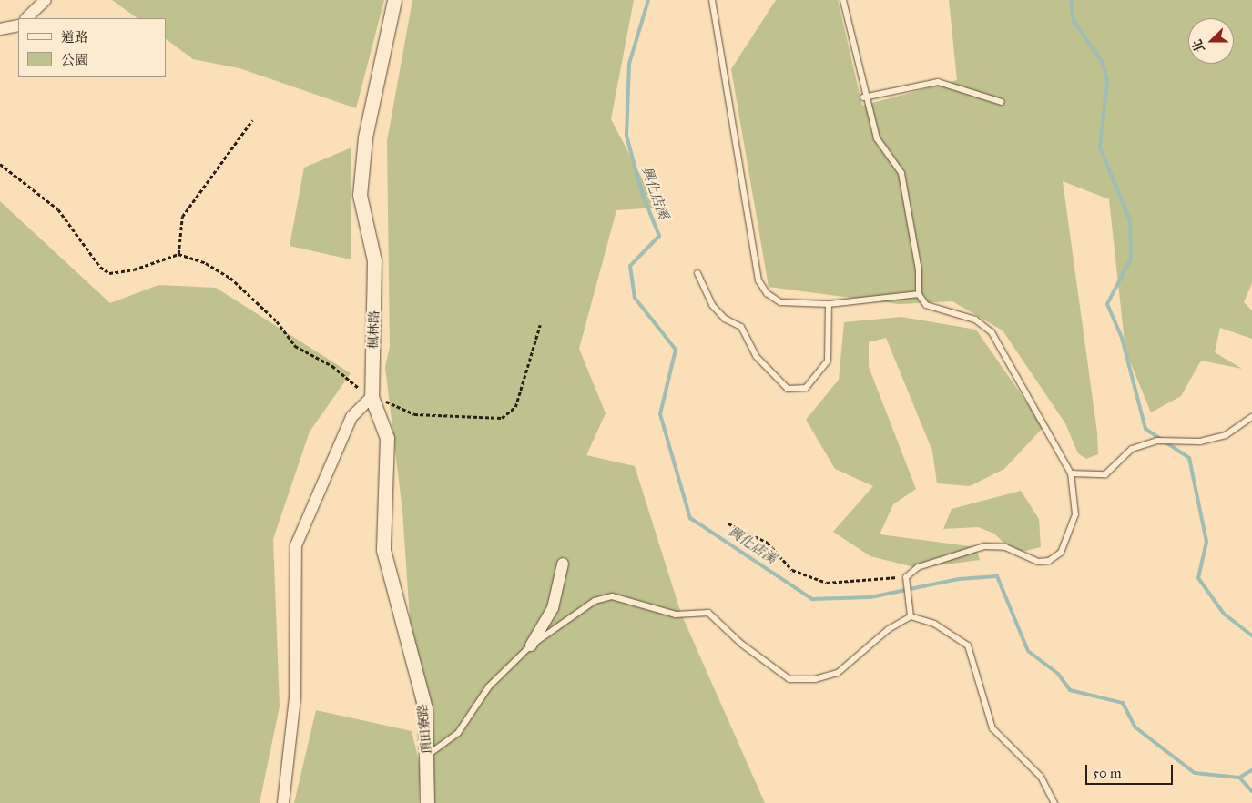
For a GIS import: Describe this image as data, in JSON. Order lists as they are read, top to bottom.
{
  "streets": {
    "street": ["楓林路", "頂田寮路"]
  },
  "crossings": [
    ["楓林路", "頂田寮路"]
  ],
  "water": ["興化店溪"],
  "legend": ["道路", "公園"],
  "scale_bar": "50 m",
  "north": "left"
}
